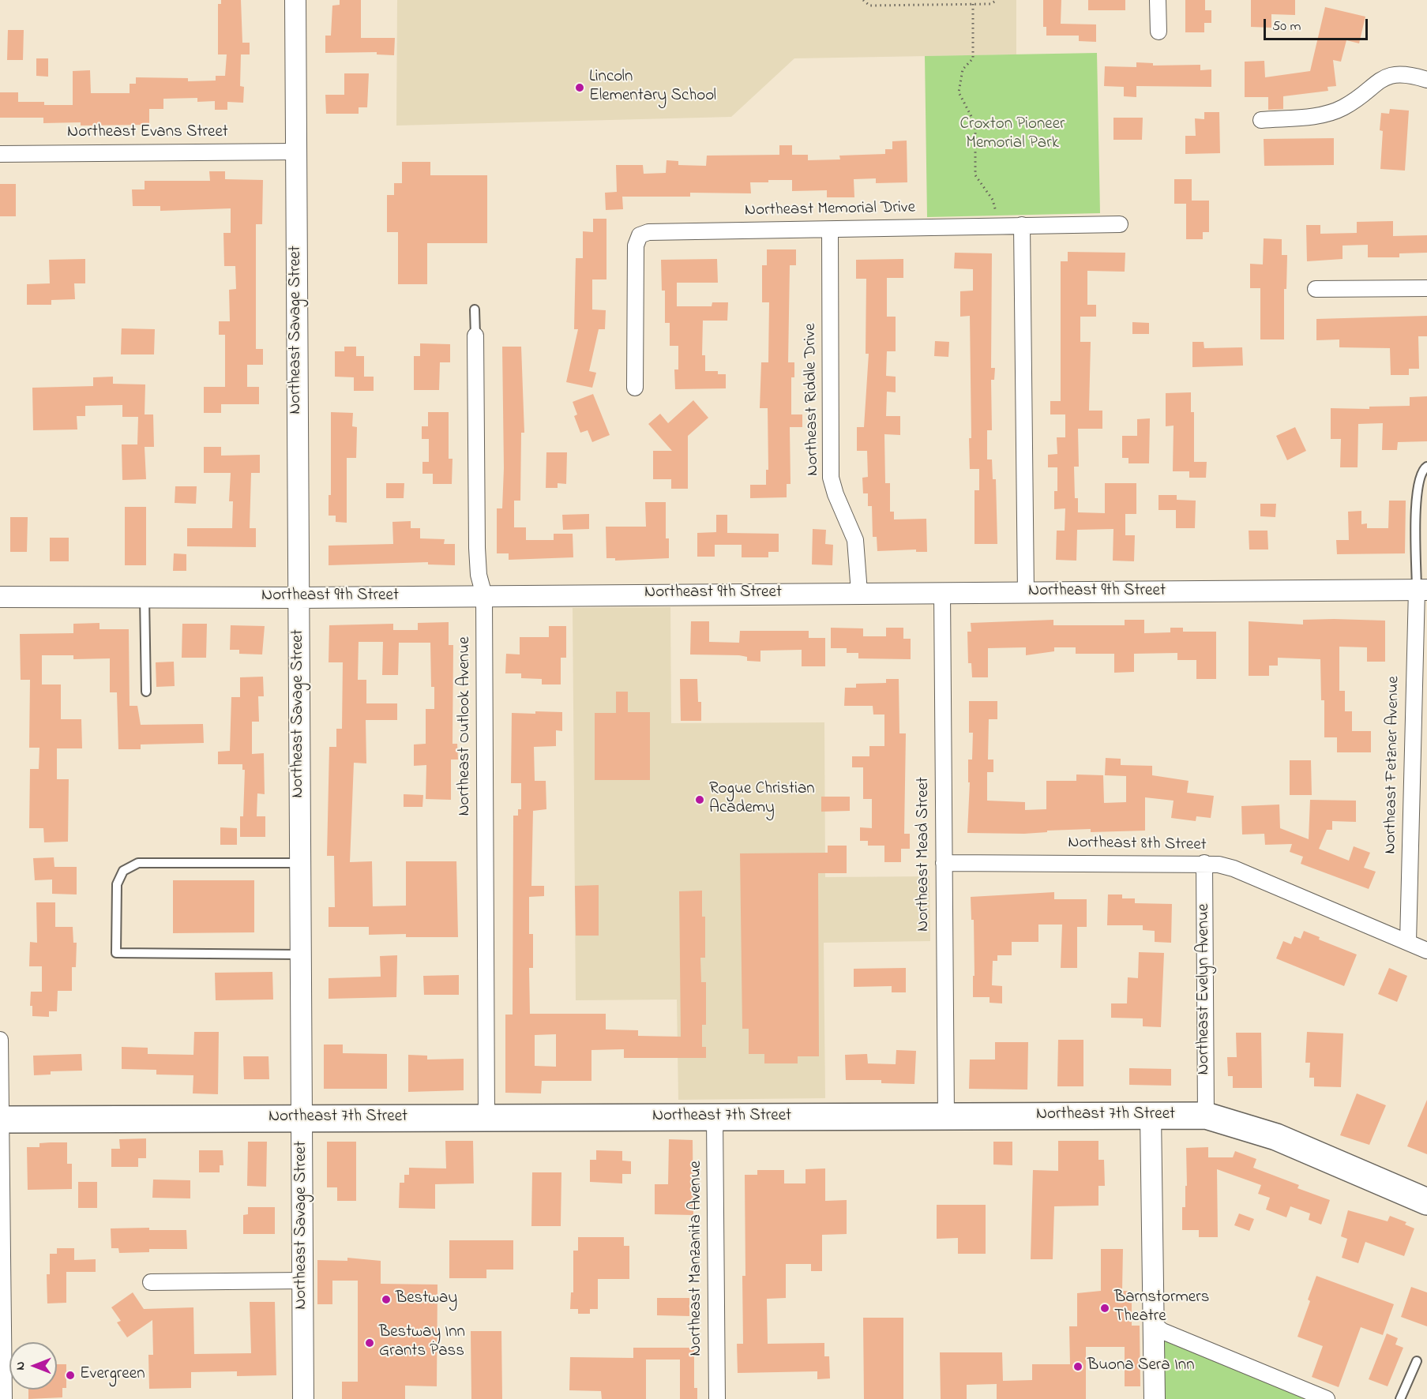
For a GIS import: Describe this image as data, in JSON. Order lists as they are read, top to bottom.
{
  "streets": {
    "highway": ["Northeast 7th Street"],
    "street": [
      "Northeast Evans Street",
      "Northeast Memorial Drive",
      "Northeast Savage Street",
      "Northeast Riddle Drive",
      "Northeast 9th Street",
      "Northeast Outlook Avenue",
      "Northeast Fetzner Avenue",
      "Northeast 8th Street",
      "Northeast Mead Street",
      "Northeast Evelyn Avenue",
      "Northeast Manzanita Avenue"
    ]
  },
  "crossings": [
    ["Northeast Evans Street", "Northeast Savage Street"],
    ["Northeast Memorial Drive", "Northeast Riddle Drive"],
    ["Northeast Savage Street", "Northeast 9th Street"],
    ["Northeast Savage Street", "Northeast 7th Street"],
    ["Northeast Riddle Drive", "Northeast 9th Street"],
    ["Northeast 9th Street", "Northeast Outlook Avenue"],
    ["Northeast 9th Street", "Northeast Fetzner Avenue"],
    ["Northeast 9th Street", "Northeast Mead Street"],
    ["Northeast Outlook Avenue", "Northeast 7th Street"],
    ["Northeast Fetzner Avenue", "Northeast 8th Street"],
    ["Northeast 8th Street", "Northeast Mead Street"],
    ["Northeast 8th Street", "Northeast Evelyn Avenue"],
    ["Northeast Mead Street", "Northeast 7th Street"],
    ["Northeast Evelyn Avenue", "Northeast 7th Street"],
    ["Northeast 7th Street", "Northeast Manzanita Avenue"]
  ],
  "parks": ["Croxton Pioneer Memorial Park"],
  "places": [
    "Lincoln Elementary School",
    "Rogue Christian Academy",
    "Bestway",
    "Barnstormers Theatre",
    "Bestway Inn Grants Pass",
    "Buona Sera Inn",
    "Evergreen"
  ],
  "scale_bar": "50 m",
  "north": "left"
}
